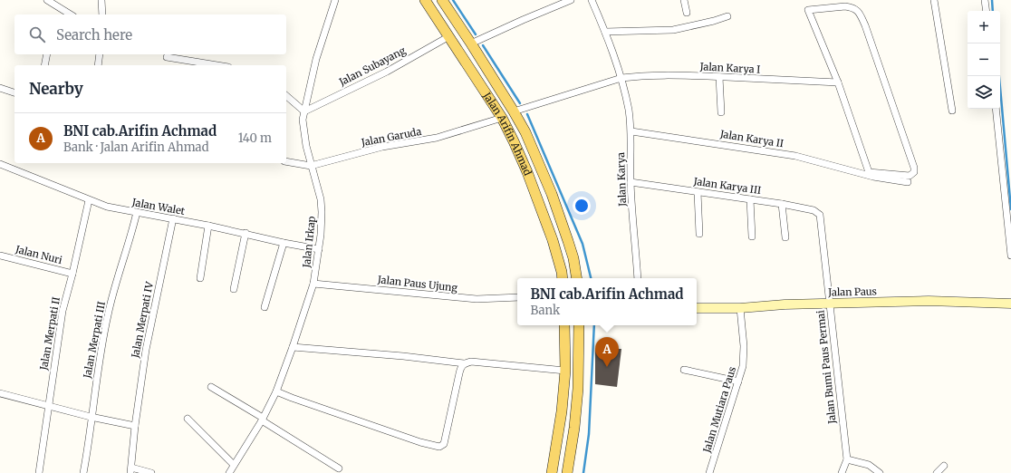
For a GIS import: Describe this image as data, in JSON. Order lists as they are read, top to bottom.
{
  "streets": {
    "main road": ["Jalan Arifin Ahmad", "Jalan Paus"],
    "street": [
      "Jalan Subayang",
      "Jalan Karya I",
      "Jalan Garuda",
      "Jalan Karya II",
      "Jalan Karya",
      "Jalan Karya III",
      "Jalan Walet",
      "Jalan Irkap",
      "Jalan Nuri",
      "Jalan Paus Ujung",
      "Jalan Merpati IV",
      "Jalan Merpati II",
      "Jalan Merpati III",
      "Jalan Bumi Paus Permai",
      "Jalan Mutiara Paus"
    ]
  },
  "crossings": [
    ["Jalan Subayang", "Jalan Arifin Ahmad"],
    ["Jalan Subayang", "Jalan Irkap"],
    ["Jalan Karya I", "Jalan Karya"],
    ["Jalan Arifin Ahmad", "Jalan Garuda"],
    ["Jalan Garuda", "Jalan Irkap"],
    ["Jalan Karya II", "Jalan Karya"],
    ["Jalan Karya", "Jalan Karya III"],
    ["Jalan Karya III", "Jalan Bumi Paus Permai"],
    ["Jalan Walet", "Jalan Irkap"],
    ["Jalan Walet", "Jalan Merpati IV"],
    ["Jalan Walet", "Jalan Merpati II"],
    ["Jalan Walet", "Jalan Merpati III"],
    ["Jalan Irkap", "Jalan Paus Ujung"],
    ["Jalan Nuri", "Jalan Merpati II"],
    ["Jalan Paus", "Jalan Bumi Paus Permai"],
    ["Jalan Paus", "Jalan Mutiara Paus"]
  ],
  "page": {
    "map_buttons": ["+", "−"],
    "search": "Search here",
    "heading": "Nearby",
    "list": [
      {
        "mark": "A",
        "name": "BNI cab.Arifin Achmad",
        "note": "Bank · Jalan Arifin Ahmad",
        "value": "140 m"
      }
    ],
    "popup": ["BNI cab.Arifin Achmad", "Bank"],
    "pins": "A"
  }
}
